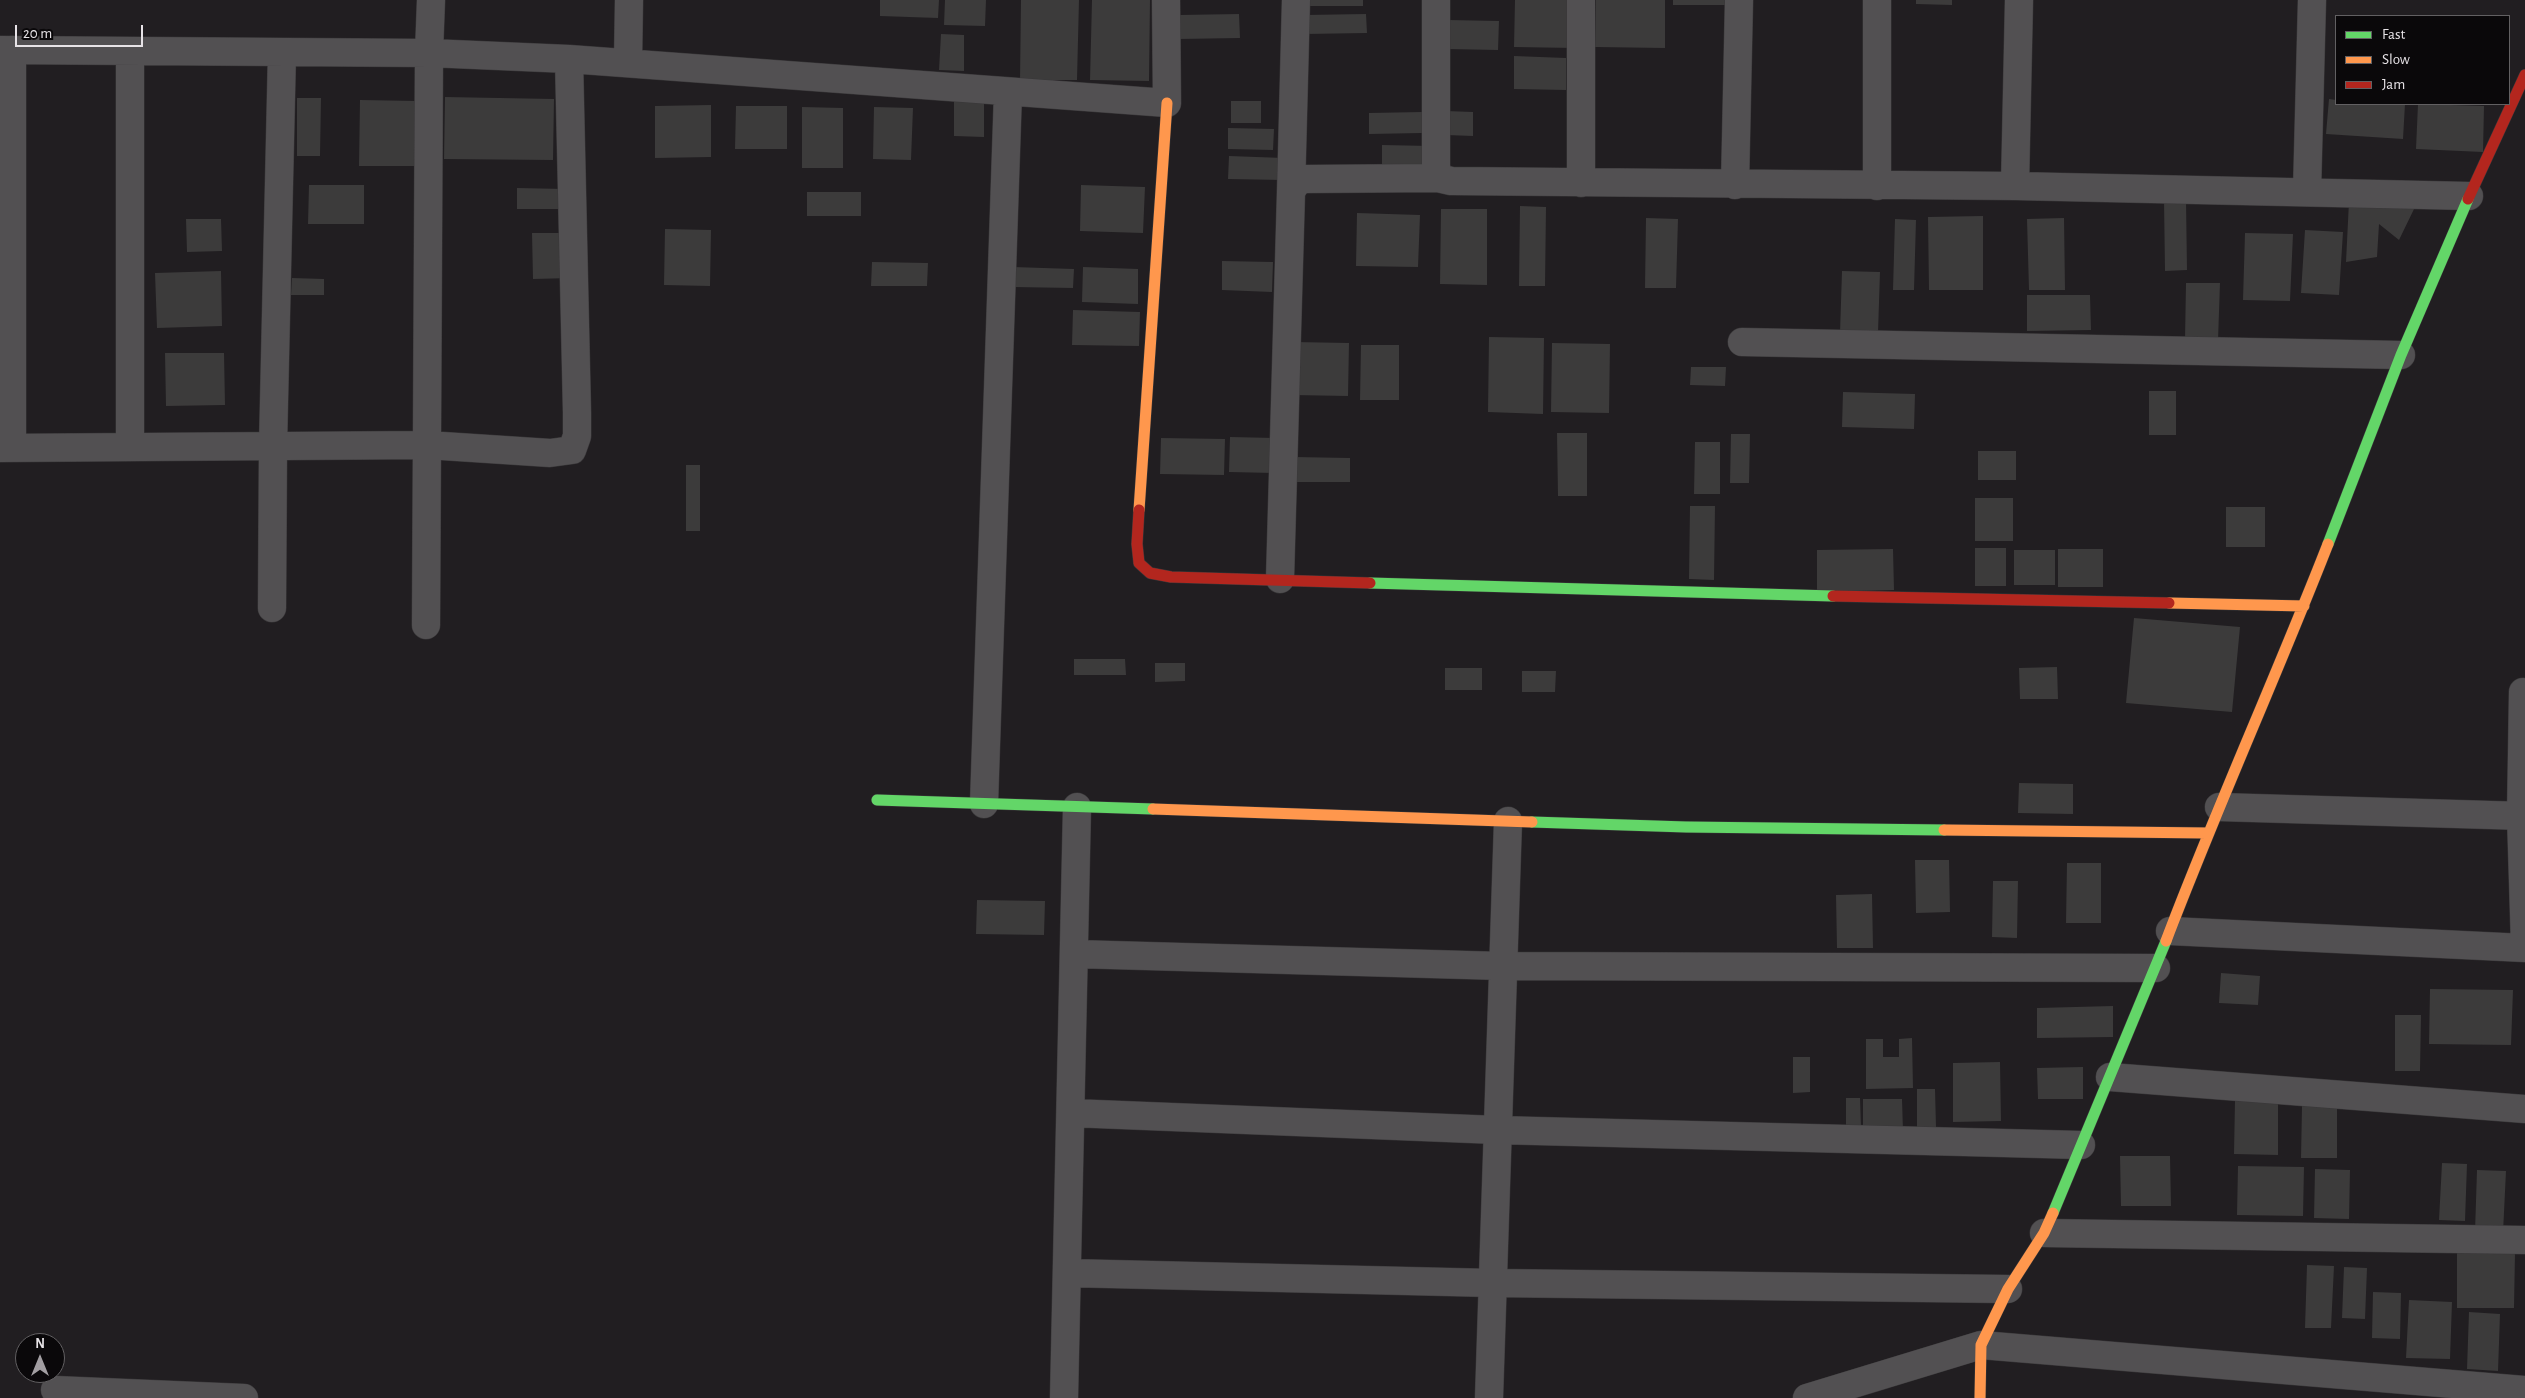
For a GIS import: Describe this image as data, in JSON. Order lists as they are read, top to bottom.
{
  "legend": ["Fast", "Slow", "Jam"],
  "scale_bar": "20 m",
  "north": "top"
}
